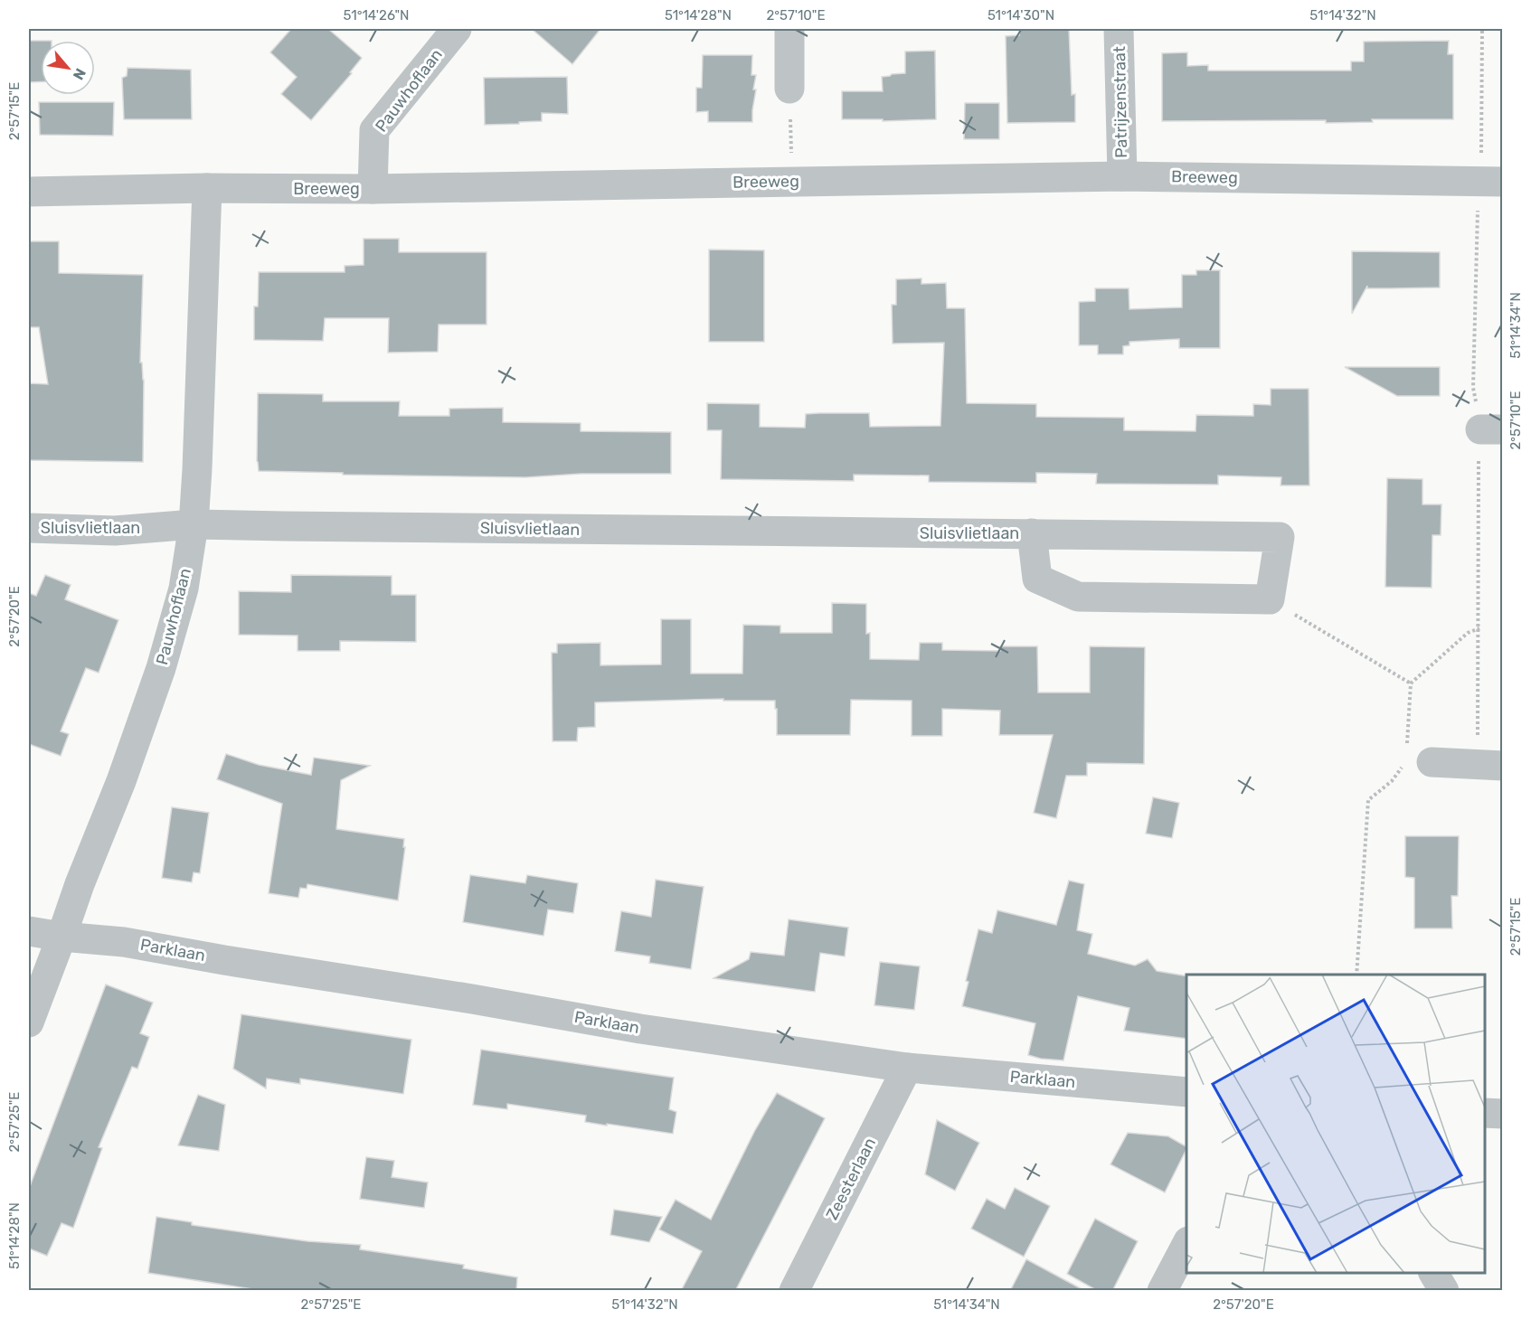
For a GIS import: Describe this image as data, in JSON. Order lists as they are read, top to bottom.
{
  "streets": {
    "street": [
      "Pauwhoflaan",
      "Patrijzenstraat",
      "Breeweg",
      "Sluisvlietlaan",
      "Parklaan",
      "Zeesterlaan"
    ]
  },
  "crossings": [
    ["Pauwhoflaan", "Breeweg"],
    ["Pauwhoflaan", "Sluisvlietlaan"],
    ["Pauwhoflaan", "Parklaan"],
    ["Patrijzenstraat", "Breeweg"],
    ["Parklaan", "Zeesterlaan"]
  ],
  "north": "bottom right",
  "coordinates": [
    "51°14'26\"N",
    "51°14'28\"N",
    "2°57'10\"E",
    "51°14'30\"N",
    "51°14'32\"N",
    "2°57'15\"E",
    "51°14'34\"N",
    "2°57'20\"E",
    "2°57'25\"E"
  ]
}
